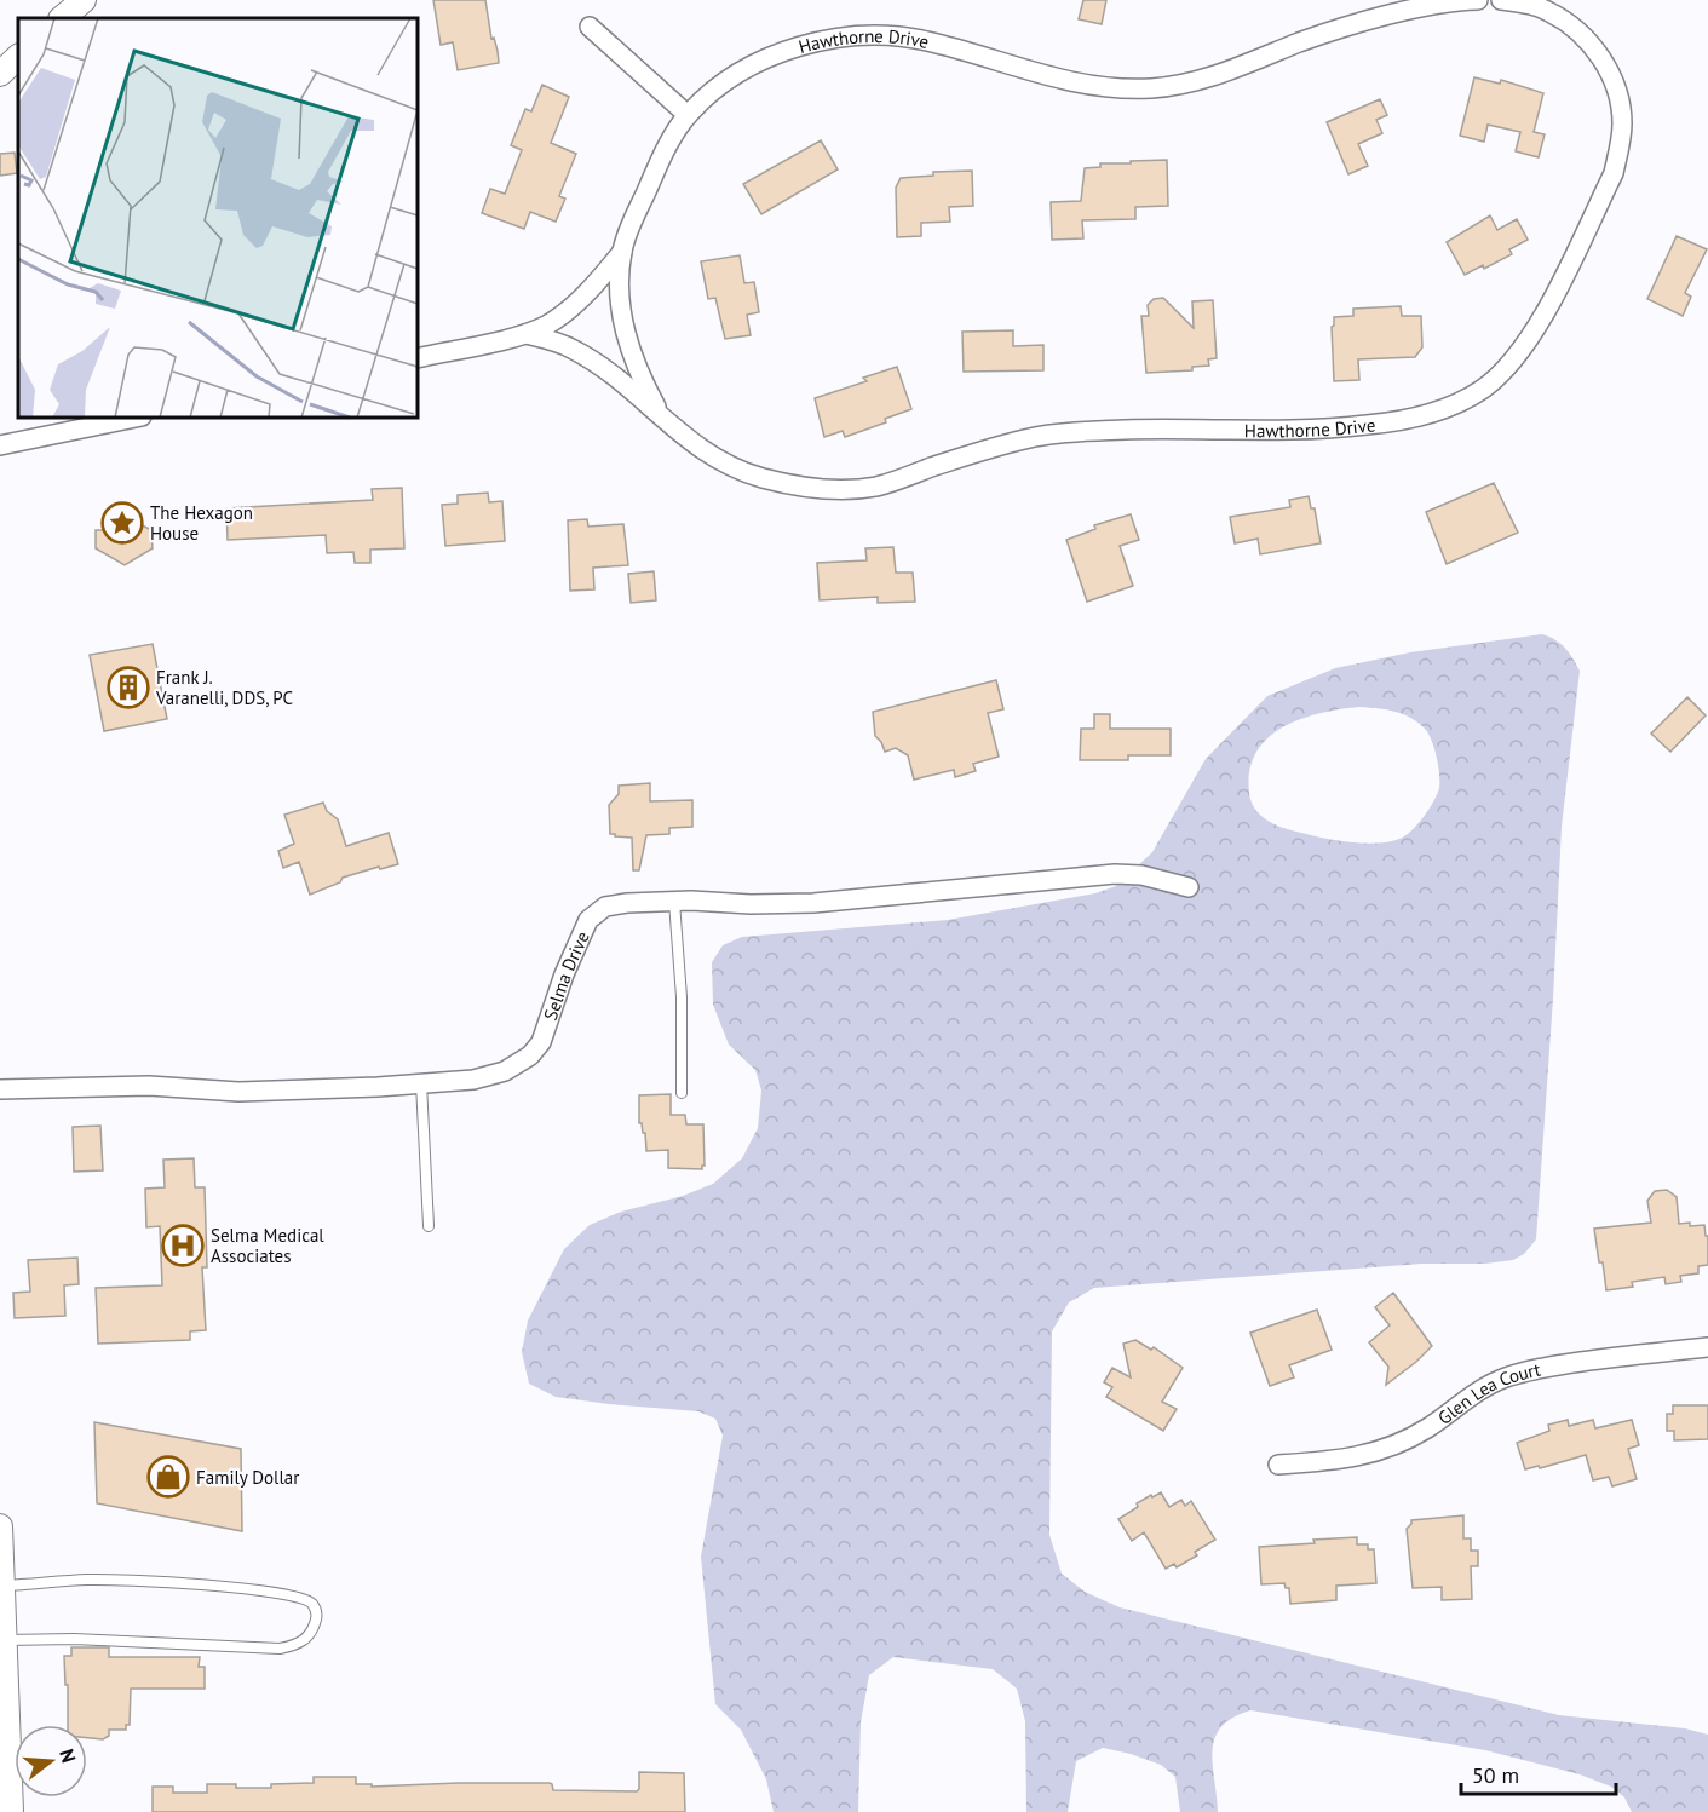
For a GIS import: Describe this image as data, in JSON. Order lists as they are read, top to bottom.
{
  "streets": {
    "street": ["Hawthorne Drive", "Selma Drive", "Glen Lea Court"]
  },
  "places": {
    "place": ["The Hexagon House"],
    "building": ["Frank J. Varanelli, DDS, PC"],
    "hospital": ["Selma Medical Associates"],
    "shop": ["Family Dollar"]
  },
  "scale_bar": "50 m",
  "north": "right"
}
